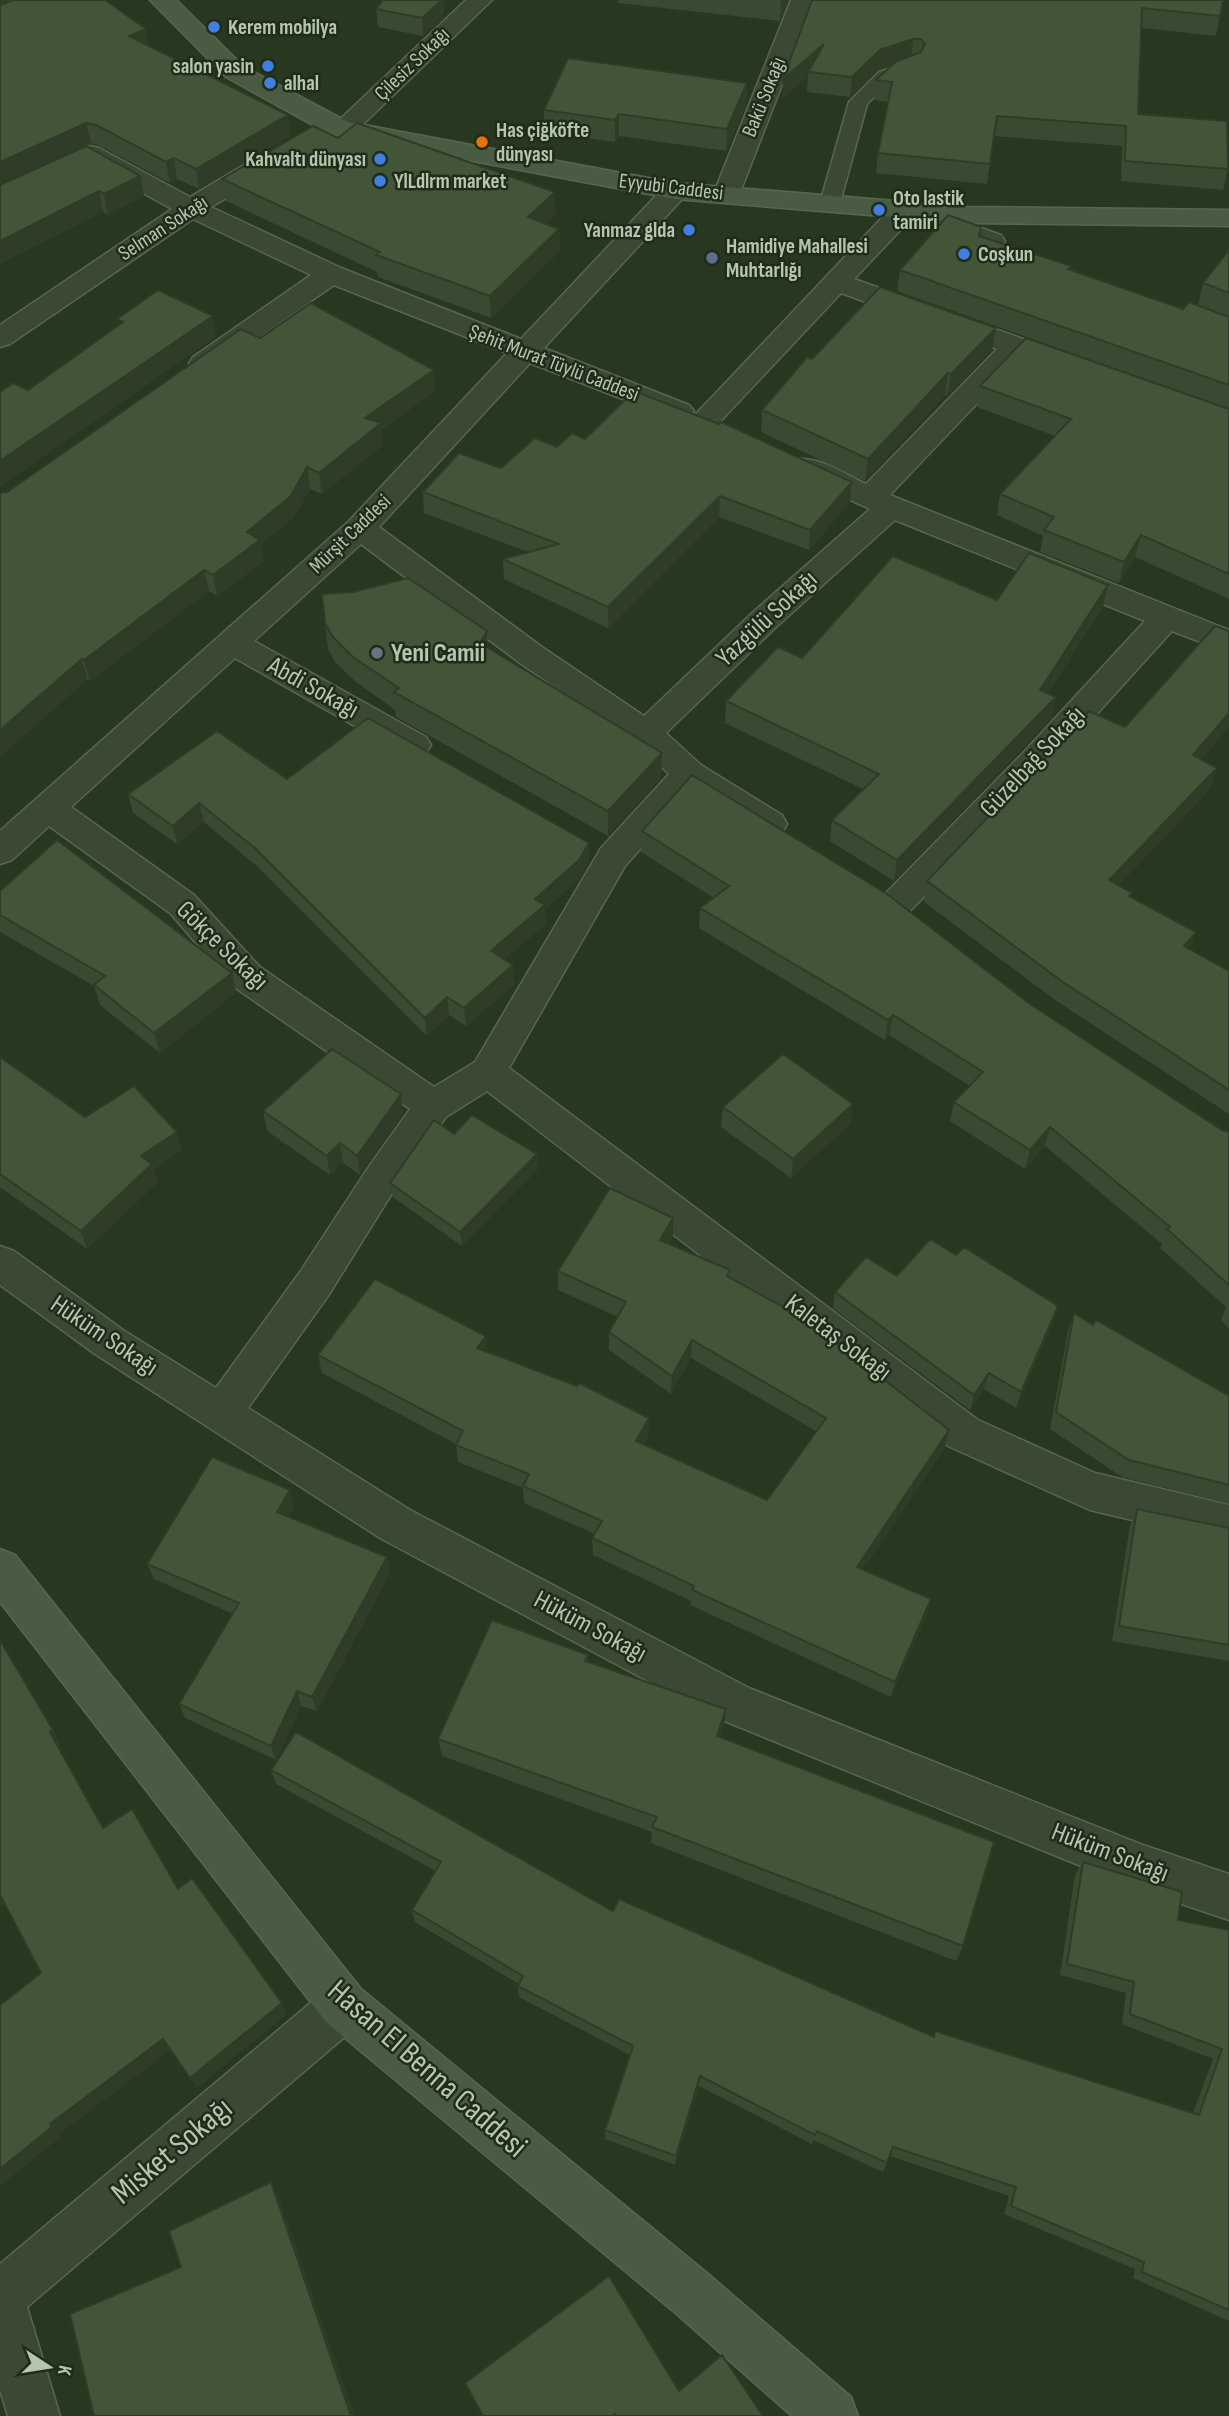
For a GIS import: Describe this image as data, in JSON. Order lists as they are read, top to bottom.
{
  "streets": {
    "street": [
      "Çilesiz Sokağı",
      "Bakü Sokağı",
      "Eyyubi Caddesi",
      "Selman Sokağı",
      "Şehit Murat Tüylü Caddesi",
      "Mürşit Caddesi",
      "Yazgülü Sokağı",
      "Abdi Sokağı",
      "Güzelbağ Sokağı",
      "Gökçe Sokağı",
      "Hüküm Sokağı",
      "Kaletaş Sokağı",
      "Hasan El Benna Caddesi",
      "Misket Sokağı"
    ]
  },
  "crossings": [
    ["Çilesiz Sokağı", "Eyyubi Caddesi"],
    ["Çilesiz Sokağı", "Selman Sokağı"],
    ["Bakü Sokağı", "Eyyubi Caddesi"],
    ["Eyyubi Caddesi", "Selman Sokağı"],
    ["Eyyubi Caddesi", "Mürşit Caddesi"],
    ["Selman Sokağı", "Şehit Murat Tüylü Caddesi"],
    ["Şehit Murat Tüylü Caddesi", "Mürşit Caddesi"],
    ["Mürşit Caddesi", "Abdi Sokağı"],
    ["Mürşit Caddesi", "Gökçe Sokağı"],
    ["Hasan El Benna Caddesi", "Misket Sokağı"]
  ],
  "places": [
    "Kerem mobilya",
    "salon yasin",
    "alhal",
    "Has çiğköfte dünyası",
    "Kahvaltı dünyası",
    "YlLdlrm market",
    "Oto lastik tamiri",
    "Yanmaz glda",
    "Coşkun",
    "Hamidiye Mahallesi Muhtarlığı",
    "Yeni Camii"
  ],
  "north": "right"
}
